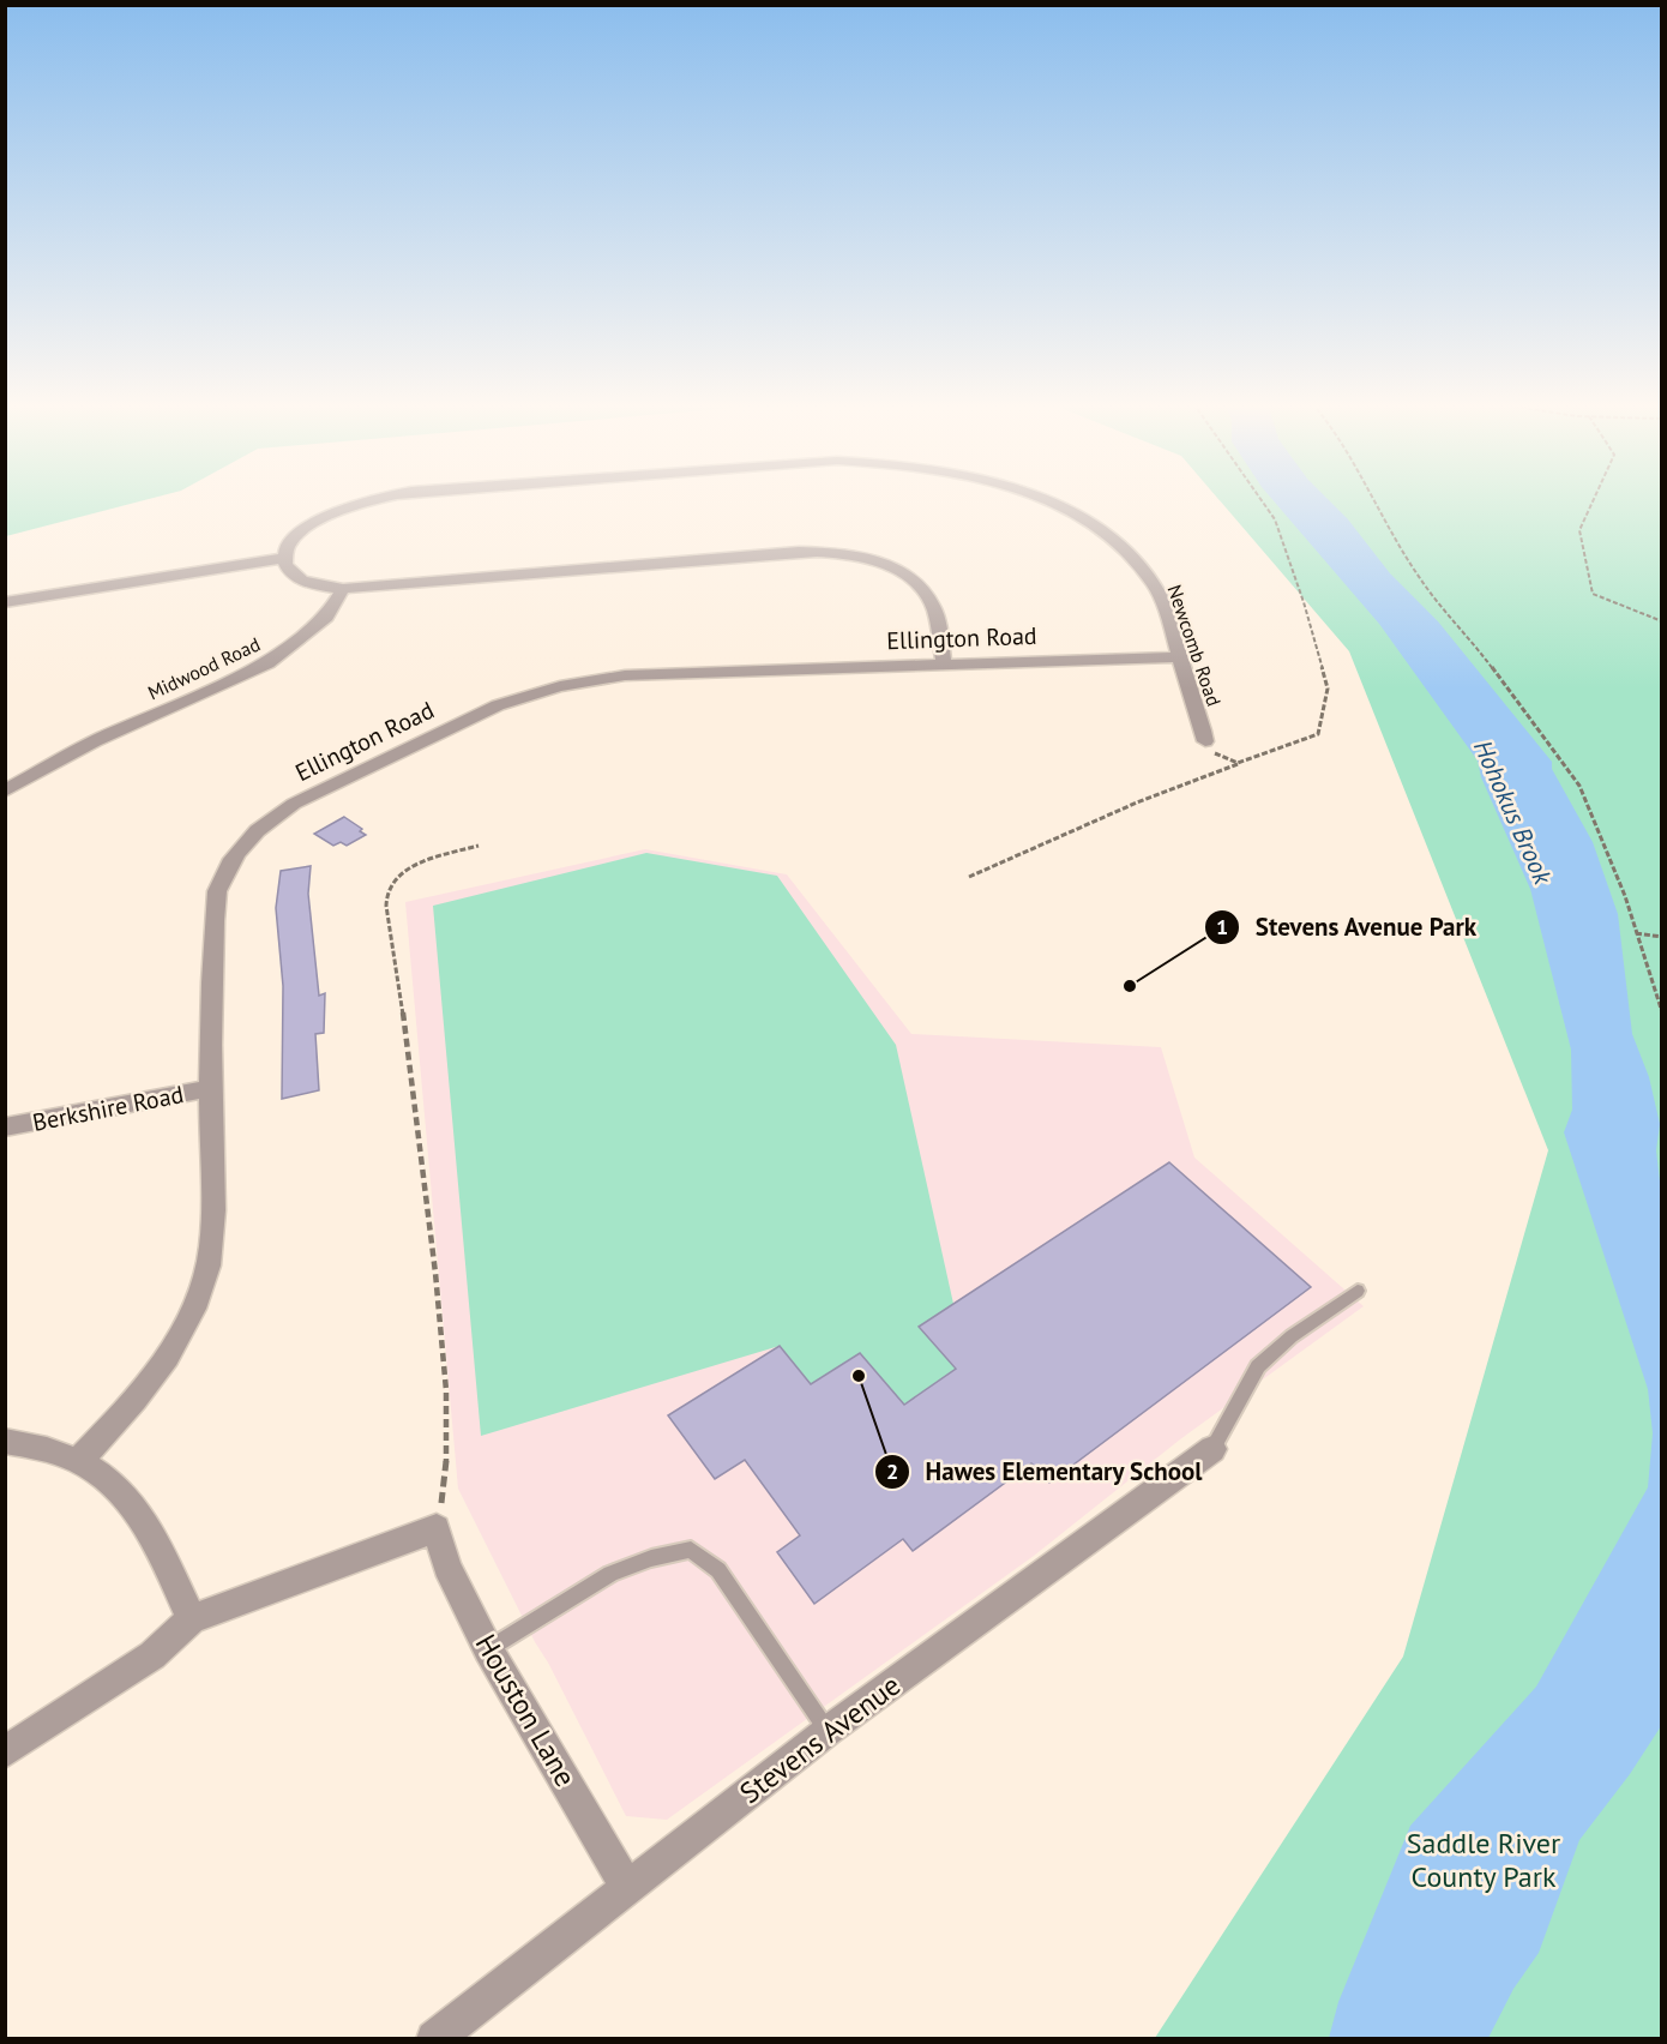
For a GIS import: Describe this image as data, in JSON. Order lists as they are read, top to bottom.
{
  "streets": {
    "street": [
      "Ellington Road",
      "Newcomb Road",
      "Midwood Road",
      "Berkshire Road",
      "Houston Lane",
      "Stevens Avenue"
    ]
  },
  "crossings": [
    ["Ellington Road", "Newcomb Road"],
    ["Ellington Road", "Berkshire Road"],
    ["Houston Lane", "Stevens Avenue"]
  ],
  "water": ["Hohokus Brook"],
  "parks": ["Saddle River County Park"],
  "places": ["Stevens Avenue Park", "Hawes Elementary School"]
}
